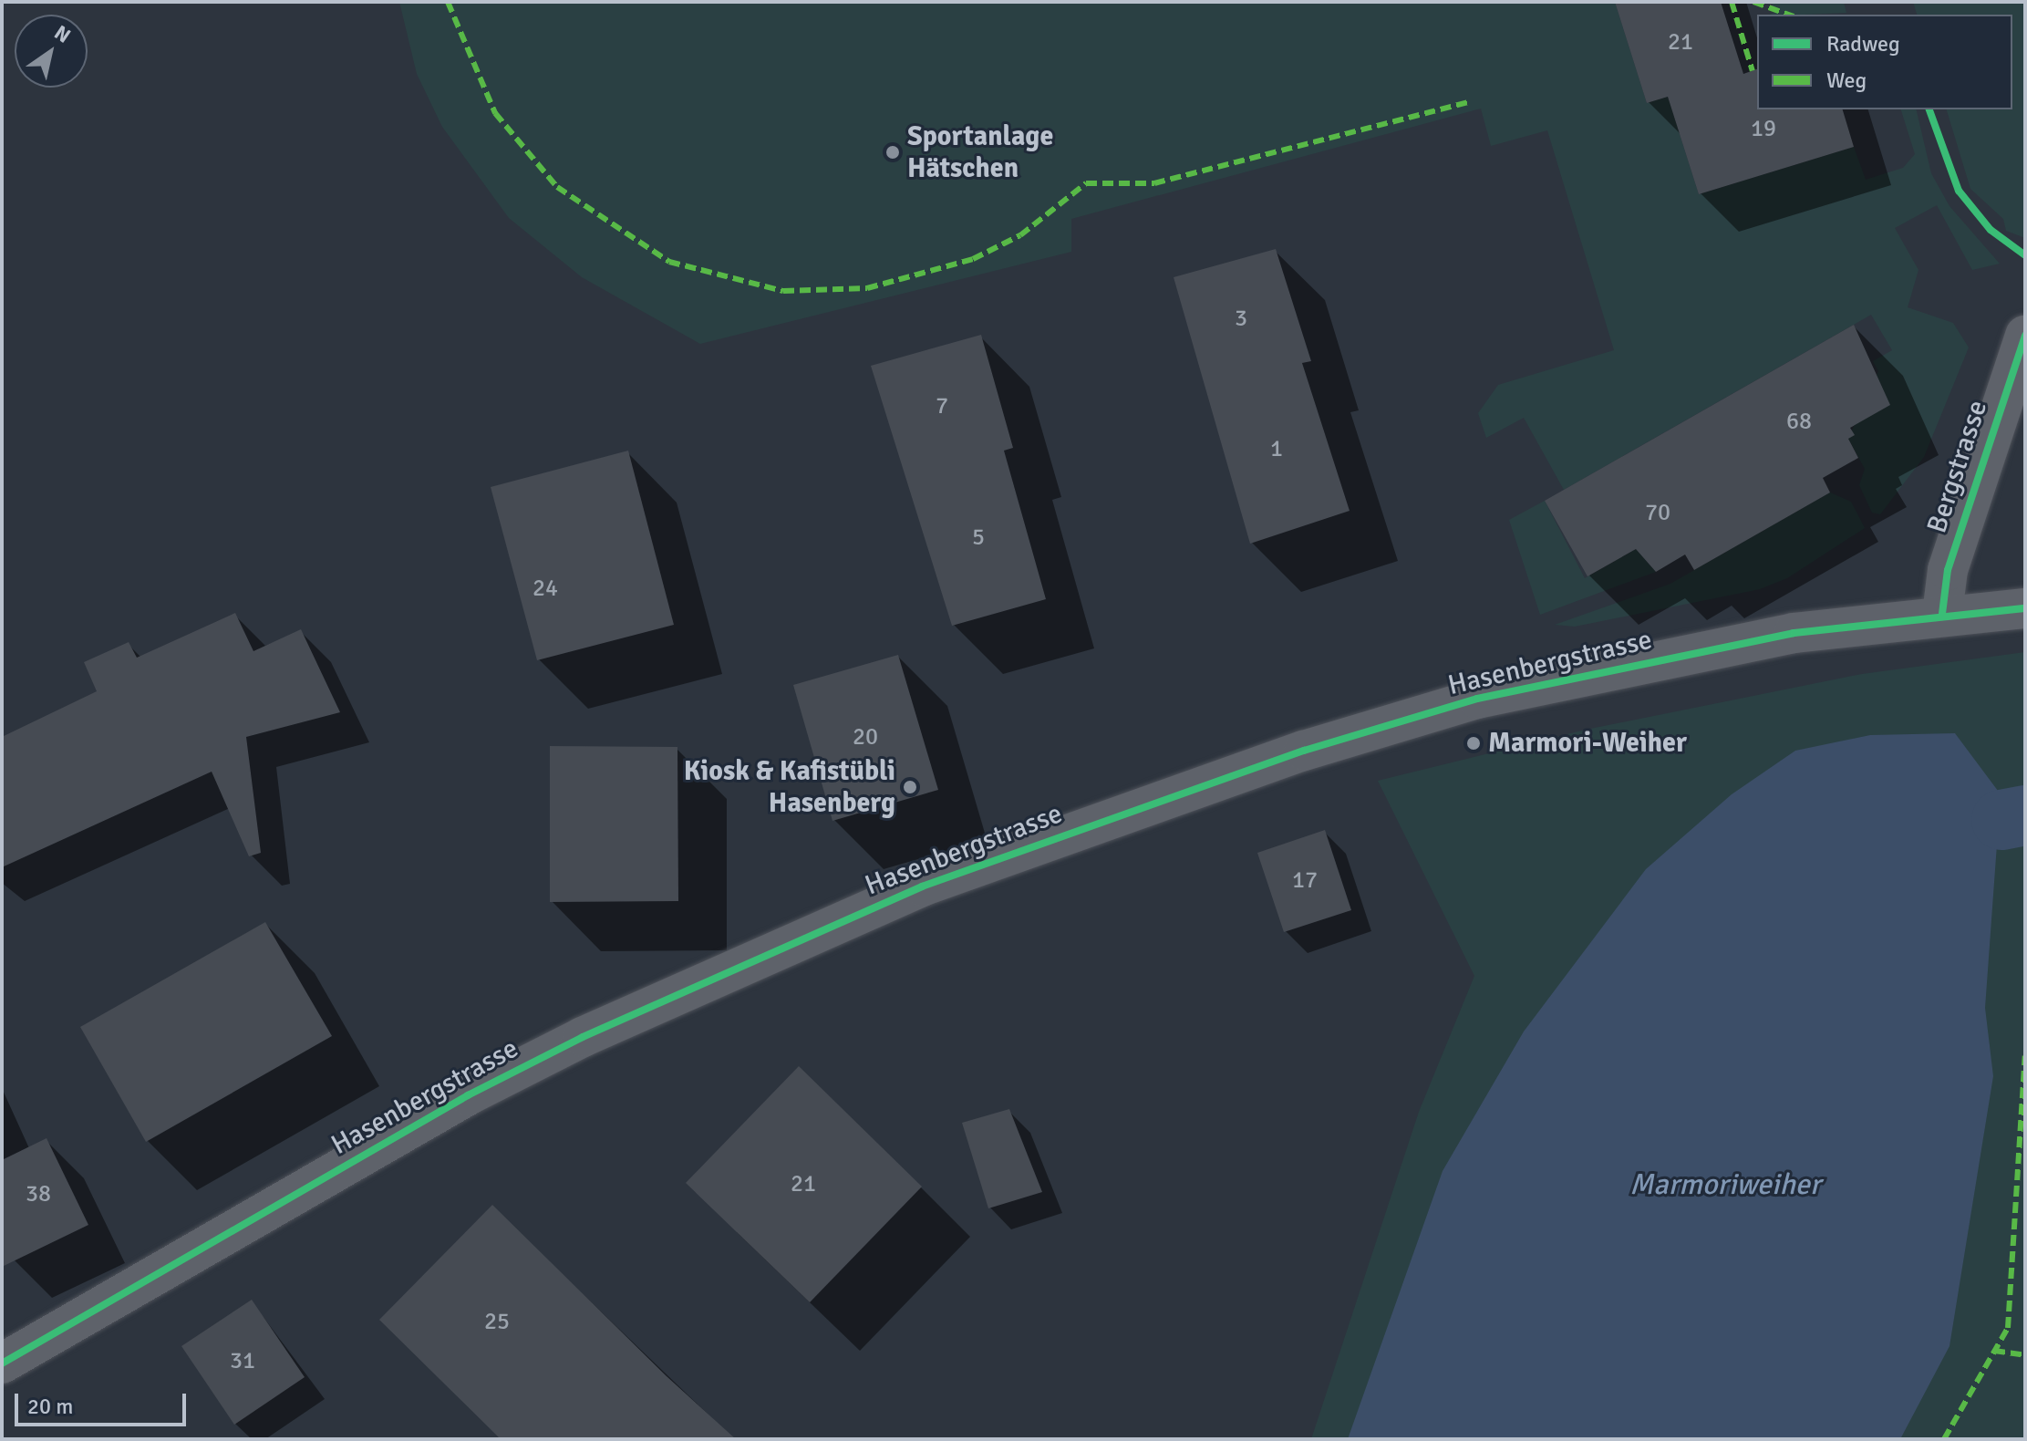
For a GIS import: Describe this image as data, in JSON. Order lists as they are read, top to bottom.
{
  "streets": {
    "street": ["Bergstrasse", "Hasenbergstrasse"]
  },
  "crossings": [
    ["Bergstrasse", "Hasenbergstrasse"]
  ],
  "water": ["Marmoriweiher"],
  "places": ["Sportanlage Hätschen", "Marmori-Weiher", "Kiosk & Kafistübli Hasenberg"],
  "house_numbers": [
    "21",
    "19",
    "3",
    "7",
    "68",
    "1",
    "70",
    "5",
    "24",
    "20",
    "17",
    "21",
    "38",
    "25",
    "31"
  ],
  "legend": ["Radweg", "Weg"],
  "scale_bar": "20 m",
  "north": "top right"
}
